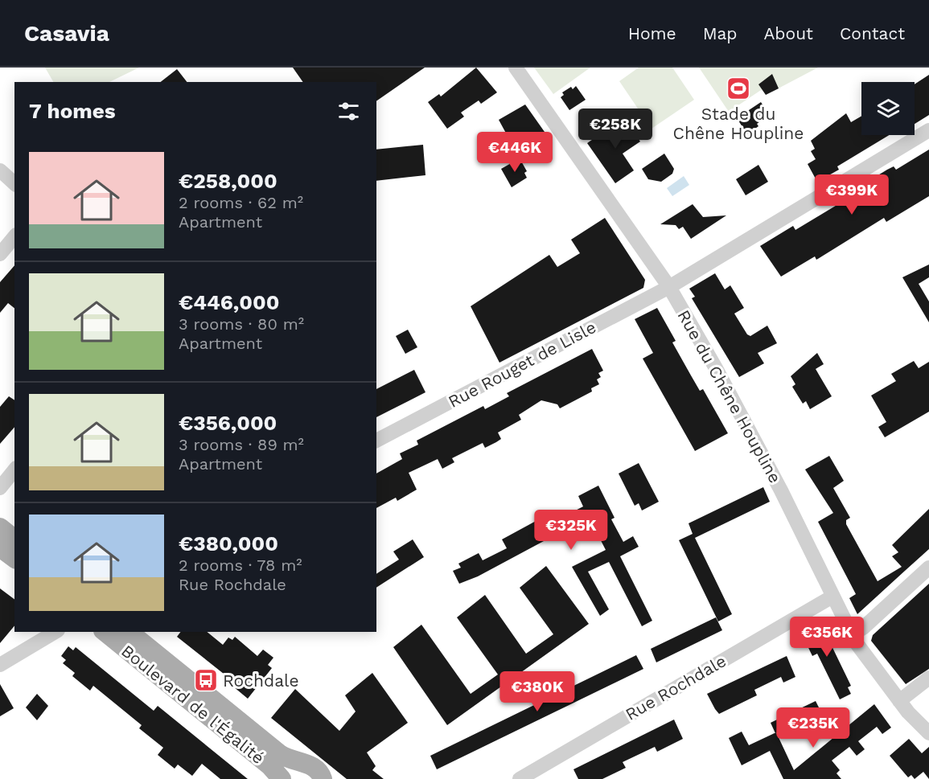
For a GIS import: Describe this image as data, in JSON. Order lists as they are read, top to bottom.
{
  "streets": {
    "main road": ["Boulevard de l'Égalité"],
    "street": ["Rue Rouget de Lisle", "Rue du Chêne Houpline", "Rue Rochdale"]
  },
  "crossings": [
    ["Rue Rouget de Lisle", "Rue du Chêne Houpline"],
    ["Rue du Chêne Houpline", "Rue Rochdale"]
  ],
  "places": {
    "sports": ["Stade du Chêne Houpline"],
    "bus stop": ["Rochdale"]
  },
  "page": {
    "header": "Casavia",
    "nav": [
      "Home",
      "Map",
      "About",
      "Contact"
    ],
    "heading": "7 homes",
    "price": [
      "€258K",
      "€446K",
      "€399K",
      "€325K",
      "€356K",
      "€380K",
      "€235K"
    ],
    "list": [
      {
        "name": "€258,000",
        "note": "2 rooms · 62 m² · Apartment"
      },
      {
        "name": "€446,000",
        "note": "3 rooms · 80 m² · Apartment"
      },
      {
        "name": "€356,000",
        "note": "3 rooms · 89 m² · Apartment"
      },
      {
        "name": "€380,000",
        "note": "2 rooms · 78 m² · Rue Rochdale"
      }
    ]
  }
}
